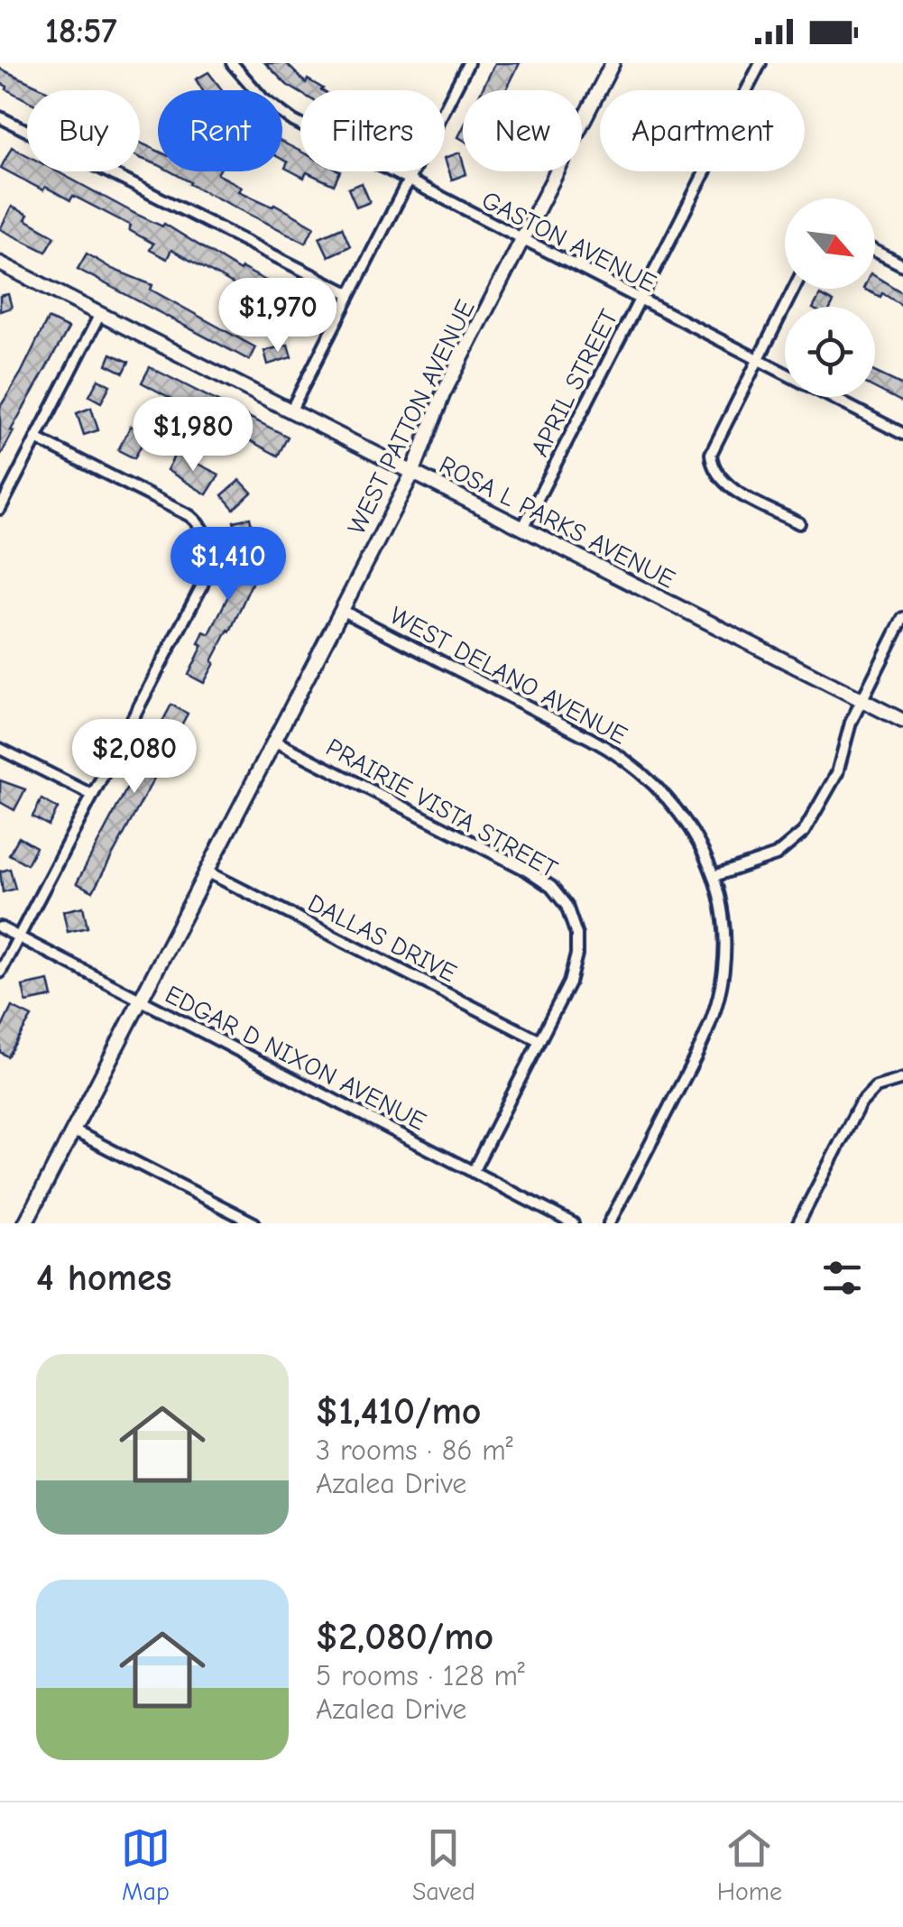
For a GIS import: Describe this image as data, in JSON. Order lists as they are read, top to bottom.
{
  "streets": {
    "street": [
      "GASTON AVENUE",
      "APRIL STREET",
      "WEST PATTON AVENUE",
      "ROSA L PARKS AVENUE",
      "WEST DELANO AVENUE",
      "PRAIRIE VISTA STREET",
      "DALLAS DRIVE",
      "EDGAR D NIXON AVENUE"
    ]
  },
  "crossings": [
    ["GASTON AVENUE", "APRIL STREET"],
    ["GASTON AVENUE", "WEST PATTON AVENUE"],
    ["APRIL STREET", "ROSA L PARKS AVENUE"],
    ["WEST PATTON AVENUE", "ROSA L PARKS AVENUE"],
    ["WEST PATTON AVENUE", "WEST DELANO AVENUE"],
    ["WEST PATTON AVENUE", "PRAIRIE VISTA STREET"],
    ["WEST PATTON AVENUE", "DALLAS DRIVE"],
    ["WEST PATTON AVENUE", "EDGAR D NIXON AVENUE"],
    ["PRAIRIE VISTA STREET", "DALLAS DRIVE"],
    ["PRAIRIE VISTA STREET", "EDGAR D NIXON AVENUE"]
  ],
  "north": "bottom right",
  "page": {
    "status": "18:57",
    "chip": [
      "Buy",
      "Rent",
      "Filters",
      "New",
      "Apartment"
    ],
    "price": [
      "$1,970",
      "$1,980",
      "$1,410",
      "$2,080"
    ],
    "heading": "4 homes",
    "list": [
      {
        "name": "$1,410/mo",
        "note": "3 rooms · 86 m² · Azalea Drive"
      },
      {
        "name": "$2,080/mo",
        "note": "5 rooms · 128 m² · Azalea Drive"
      }
    ],
    "tabs": ["Map", "Saved", "Home"]
  }
}
